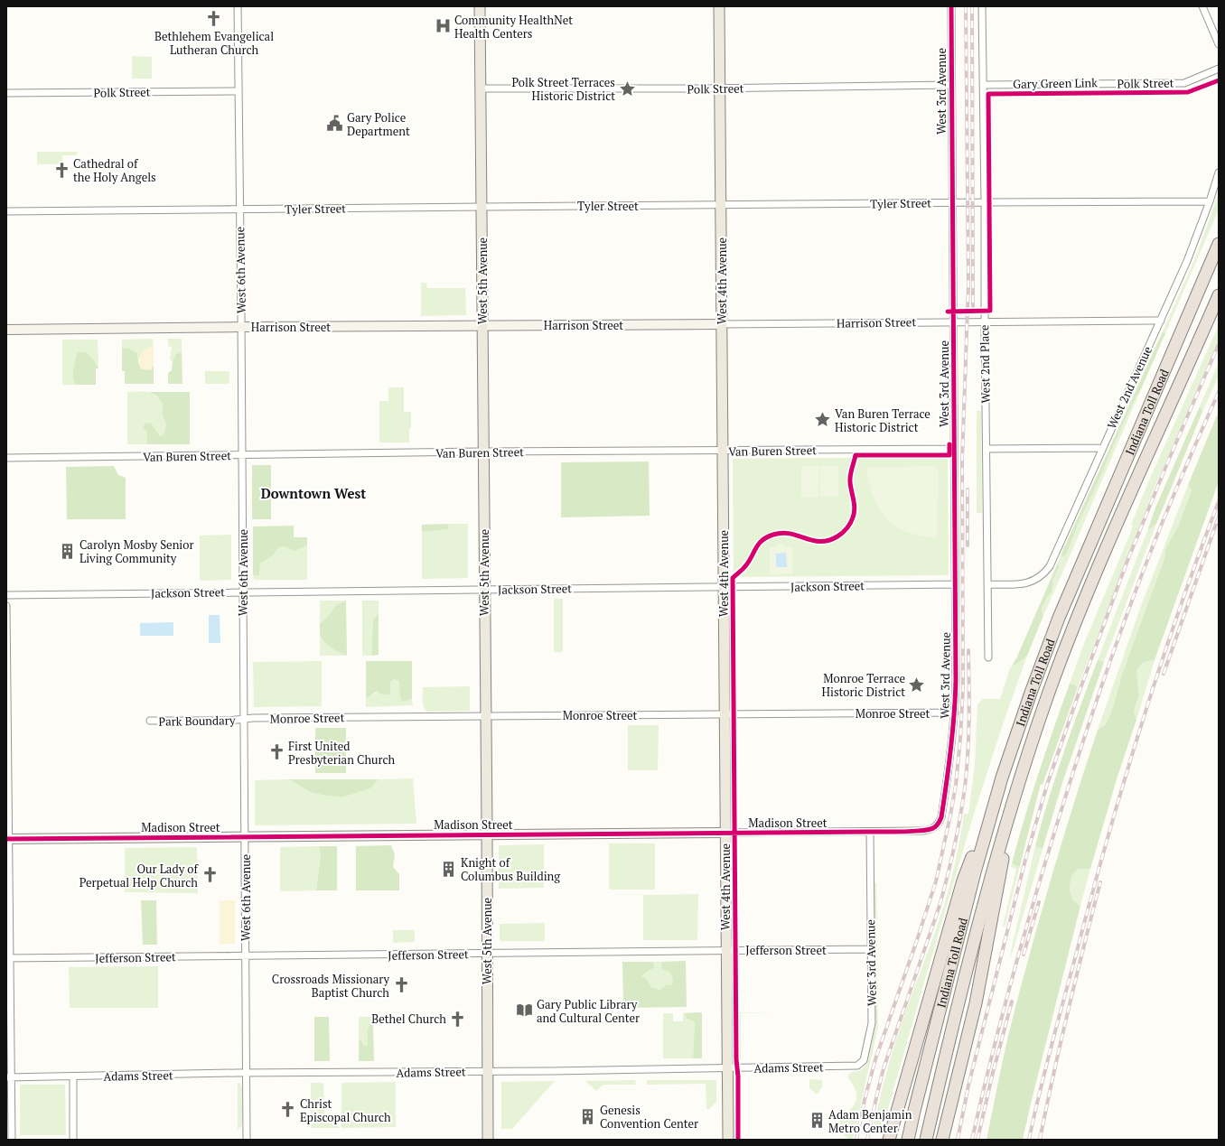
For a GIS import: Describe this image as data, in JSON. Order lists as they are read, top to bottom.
{
  "streets": {
    "highway": ["Indiana Toll Road"],
    "main road": ["West 5th Avenue", "West 4th Avenue"],
    "street": [
      "Polk Street",
      "West 3rd Avenue",
      "Tyler Street",
      "West 6th Avenue",
      "Harrison Street",
      "West 2nd Place",
      "West 2nd Avenue",
      "Van Buren Street",
      "Jackson Street",
      "Monroe Street",
      "Park Boundary",
      "Madison Street",
      "Jefferson Street",
      "Adams Street"
    ],
    "cycle path": ["Gary Green Link"]
  },
  "crossings": [
    ["Polk Street", "West 3rd Avenue"],
    ["Polk Street", "West 6th Avenue"],
    ["Polk Street", "West 5th Avenue"],
    ["Polk Street", "West 4th Avenue"],
    ["Polk Street", "West 2nd Place"],
    ["West 3rd Avenue", "Tyler Street"],
    ["West 3rd Avenue", "Harrison Street"],
    ["West 3rd Avenue", "Van Buren Street"],
    ["West 3rd Avenue", "Jackson Street"],
    ["West 3rd Avenue", "Monroe Street"],
    ["West 3rd Avenue", "Madison Street"],
    ["West 3rd Avenue", "Jefferson Street"],
    ["West 3rd Avenue", "Adams Street"],
    ["Tyler Street", "West 6th Avenue"],
    ["Tyler Street", "West 5th Avenue"],
    ["Tyler Street", "West 4th Avenue"],
    ["Tyler Street", "West 2nd Place"],
    ["Tyler Street", "West 2nd Avenue"],
    ["West 6th Avenue", "Harrison Street"],
    ["West 6th Avenue", "Van Buren Street"],
    ["West 6th Avenue", "Jackson Street"],
    ["West 6th Avenue", "Monroe Street"],
    ["West 6th Avenue", "Park Boundary"],
    ["West 6th Avenue", "Madison Street"],
    ["West 6th Avenue", "Jefferson Street"],
    ["West 6th Avenue", "Adams Street"],
    ["West 5th Avenue", "Harrison Street"],
    ["West 5th Avenue", "Van Buren Street"],
    ["West 5th Avenue", "Jackson Street"],
    ["West 5th Avenue", "Monroe Street"],
    ["West 5th Avenue", "Madison Street"],
    ["West 5th Avenue", "Jefferson Street"],
    ["West 5th Avenue", "Adams Street"],
    ["West 4th Avenue", "Harrison Street"],
    ["West 4th Avenue", "Van Buren Street"],
    ["West 4th Avenue", "Jackson Street"],
    ["West 4th Avenue", "Monroe Street"],
    ["West 4th Avenue", "Madison Street"],
    ["West 4th Avenue", "Jefferson Street"],
    ["West 4th Avenue", "Adams Street"],
    ["Harrison Street", "West 2nd Place"],
    ["Harrison Street", "West 2nd Avenue"],
    ["West 2nd Place", "West 2nd Avenue"],
    ["Monroe Street", "Park Boundary"]
  ],
  "districts": ["Downtown West"],
  "places": {
    "church": [
      "Bethlehem Evangelical Lutheran Church",
      "Cathedral of the Holy Angels",
      "First United Presbyterian Church",
      "Our Lady of Perpetual Help Church",
      "Crossroads Missionary Baptist Church",
      "Bethel Church",
      "Christ Episcopal Church"
    ],
    "hospital": ["Community HealthNet Health Centers"],
    "place": ["Polk Street Terraces Historic District", "Van Buren Terrace Historic District", "Monroe Terrace Historic District"],
    "public building": ["Gary Police Department"],
    "building": [
      "Carolyn Mosby Senior Living Community",
      "Knight of Columbus Building",
      "Genesis Convention Center",
      "Adam Benjamin Metro Center"
    ],
    "library": ["Gary Public Library and Cultural Center"]
  }
}
